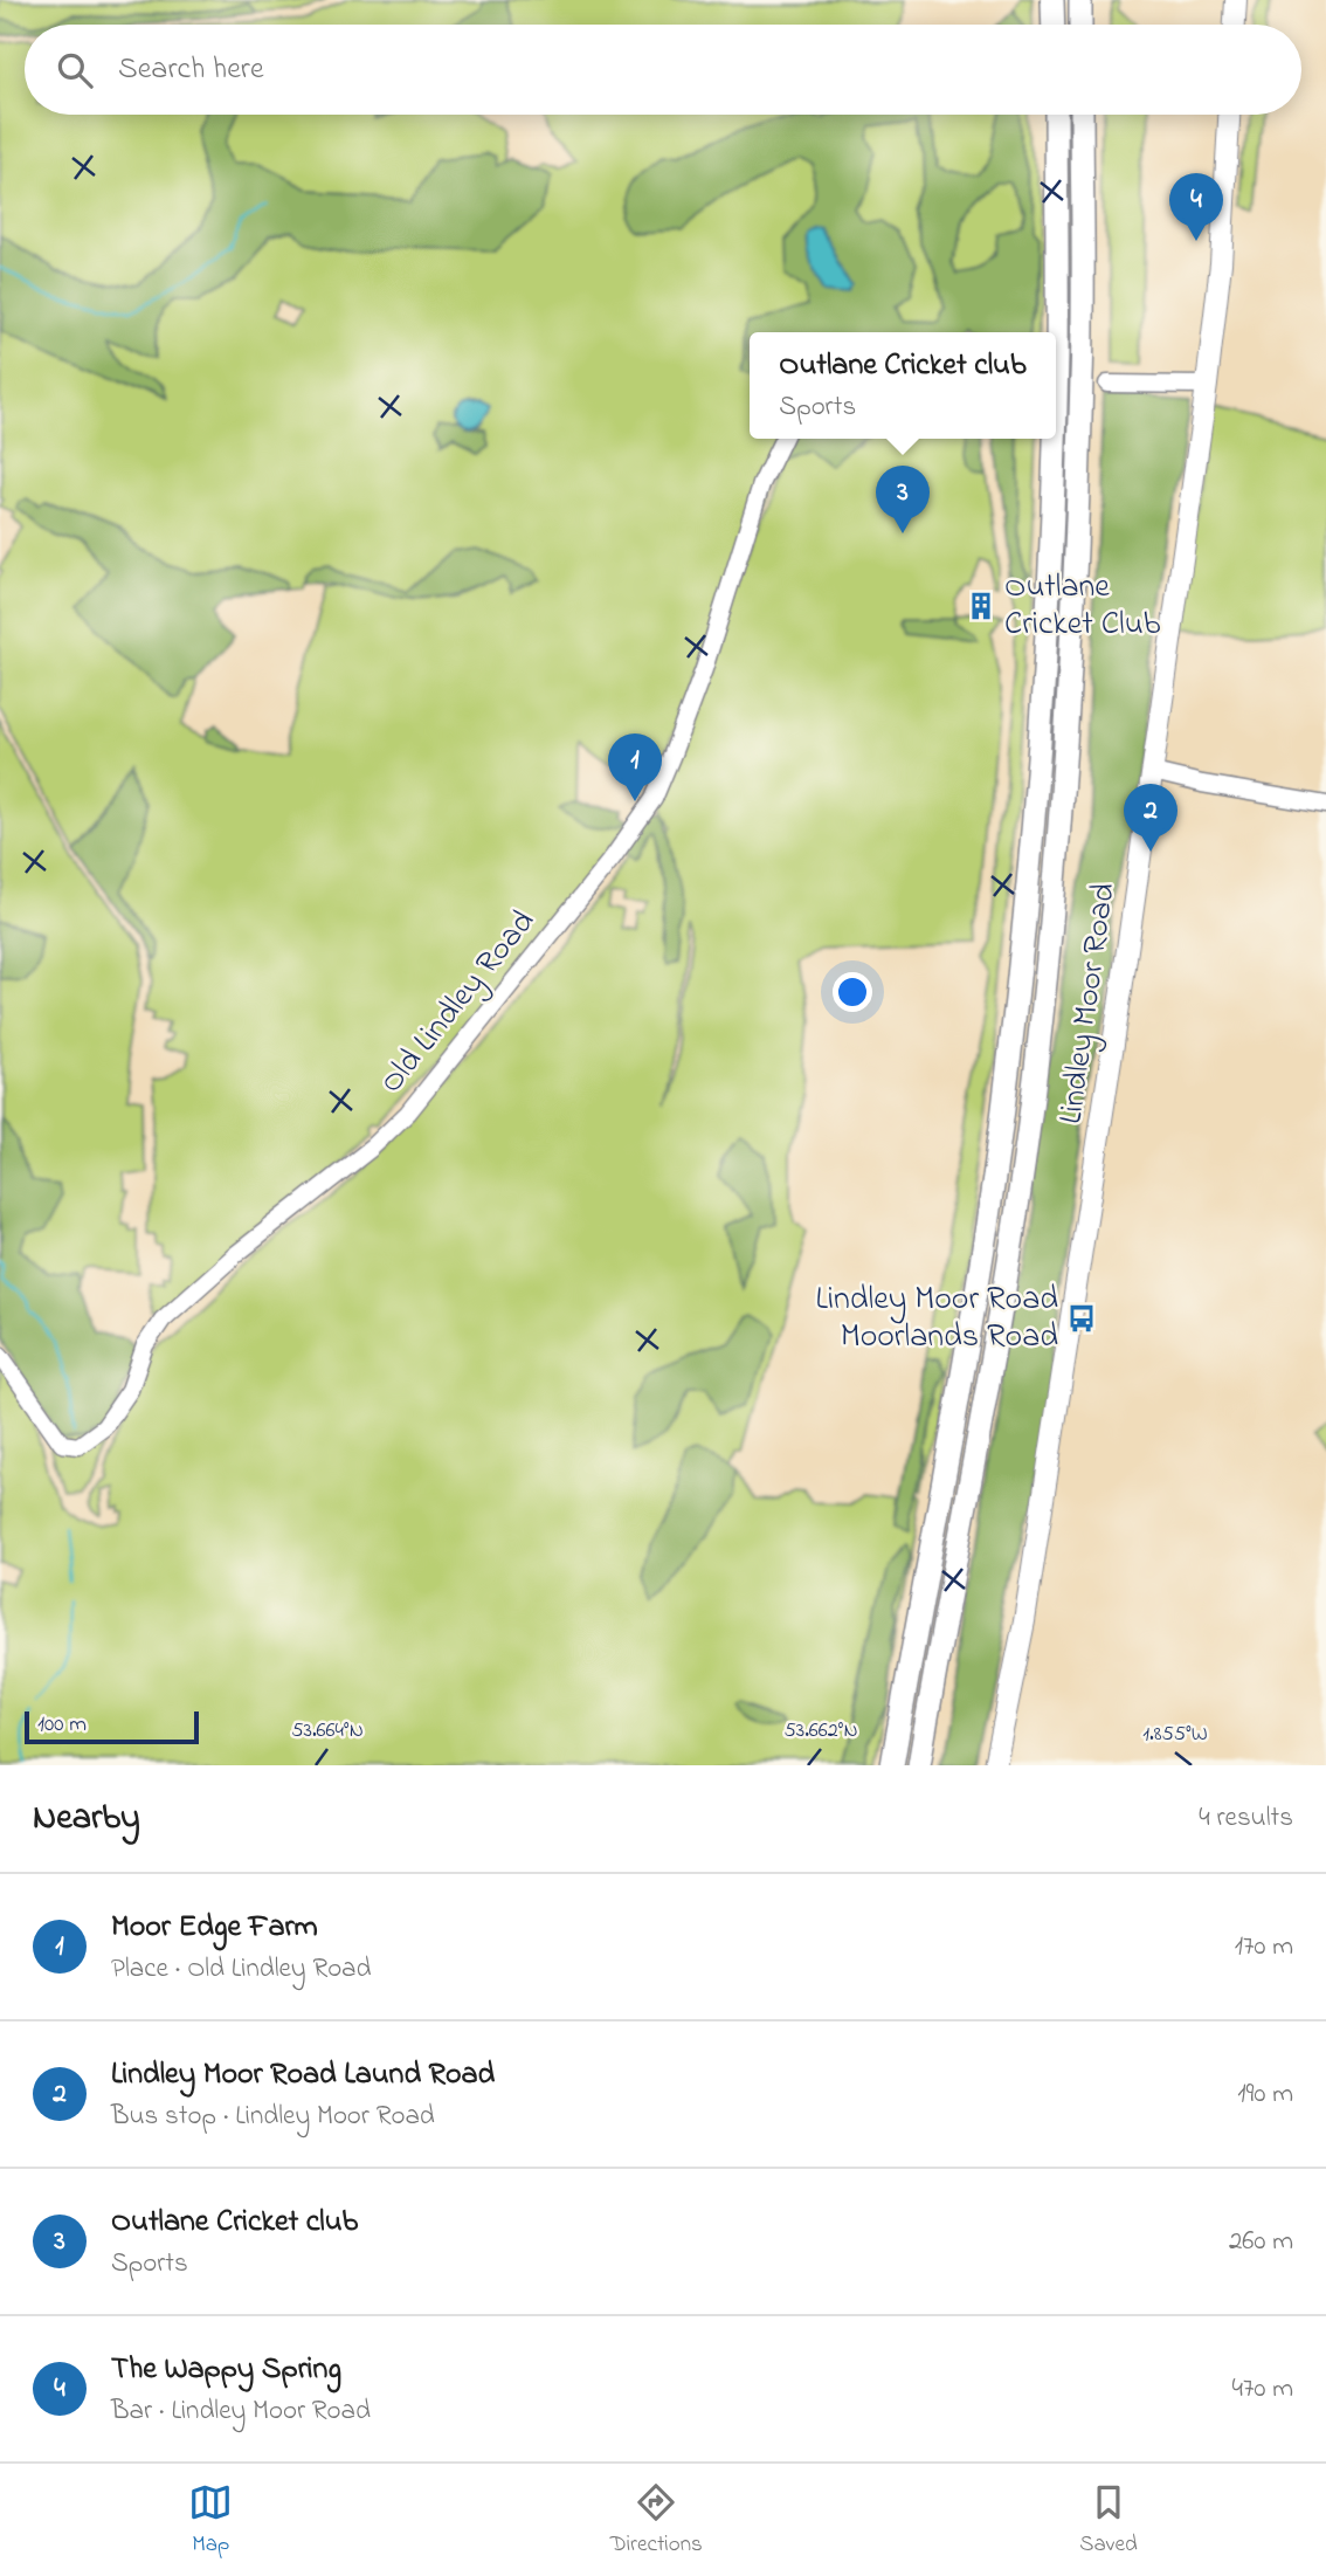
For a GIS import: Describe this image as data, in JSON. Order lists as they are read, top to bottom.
{
  "streets": {
    "main road": ["Lindley Moor Road"],
    "street": ["Old Lindley Road"]
  },
  "places": {
    "building": ["Outlane Cricket Club"],
    "bus stop": ["Lindley Moor Road Moorlands Road"]
  },
  "scale_bar": "100 m",
  "page": {
    "search": "Search here",
    "pins": [
      "4",
      "3",
      "1",
      "2"
    ],
    "popup": ["Outlane Cricket club", "Sports"],
    "scale": "100 m",
    "heading": ["Nearby", "4 results"],
    "list": [
      {
        "mark": "1",
        "name": "Moor Edge Farm",
        "note": "Place · Old Lindley Road",
        "value": "170 m"
      },
      {
        "mark": "2",
        "name": "Lindley Moor Road Laund Road",
        "note": "Bus stop · Lindley Moor Road",
        "value": "190 m"
      },
      {
        "mark": "3",
        "name": "Outlane Cricket club",
        "note": "Sports",
        "value": "260 m"
      },
      {
        "mark": "4",
        "name": "The Wappy Spring",
        "note": "Bar · Lindley Moor Road",
        "value": "470 m"
      }
    ],
    "nav": ["Map", "Directions", "Saved"]
  },
  "coordinates": ["53.664°N", "53.662°N", "1.855°W"]
}
